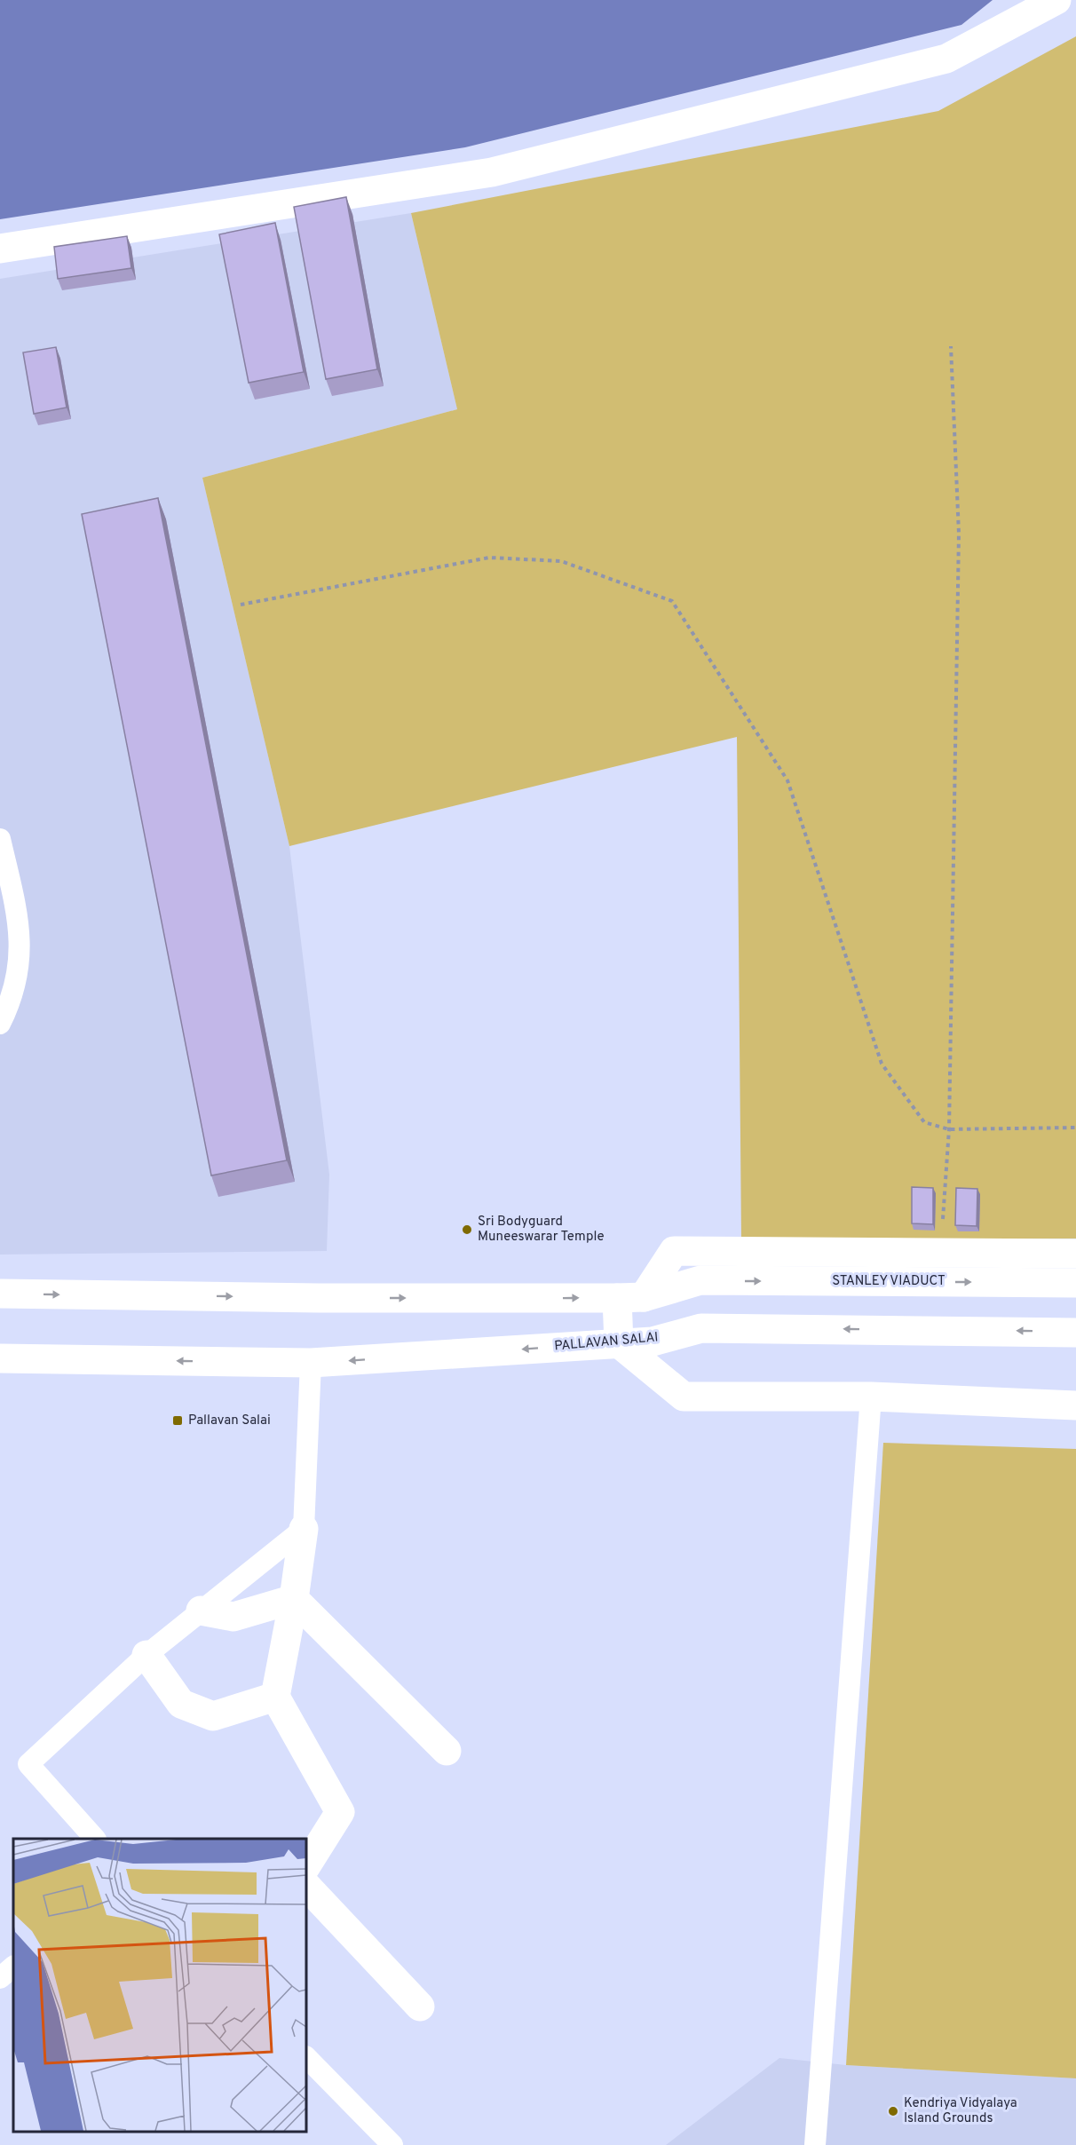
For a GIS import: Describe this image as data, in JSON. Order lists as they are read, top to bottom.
{
  "streets": {
    "street": ["STANLEY VIADUCT", "PALLAVAN SALAI"]
  },
  "places": {
    "other": ["Sri Bodyguard Muneeswarar Temple", "Kendriya Vidyalaya Island Grounds"],
    "transit": ["Pallavan Salai"]
  }
}
